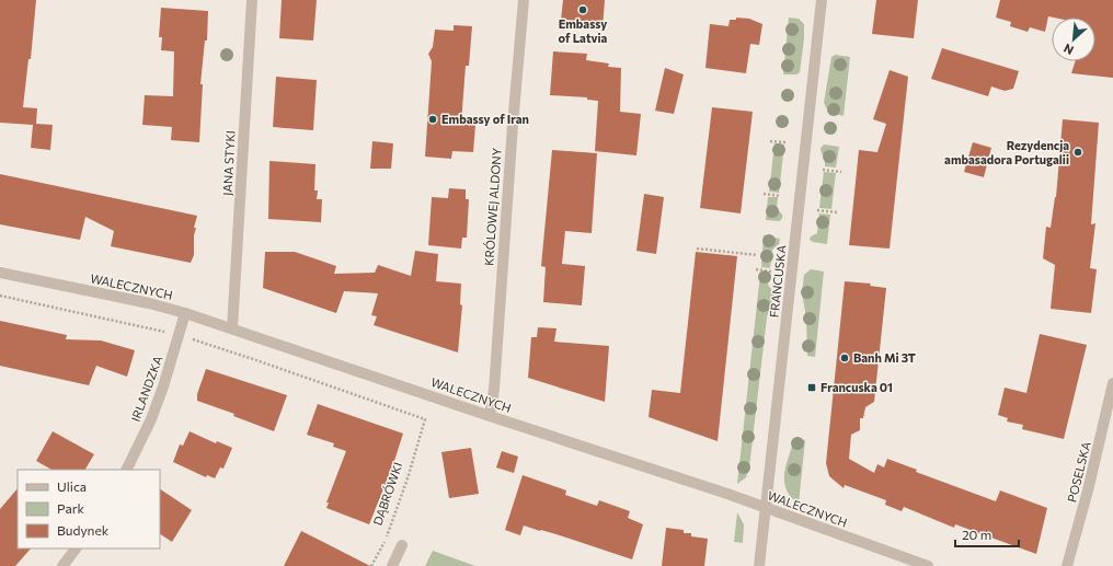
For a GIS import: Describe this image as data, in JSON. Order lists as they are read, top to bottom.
{
  "streets": {
    "street": [
      "JANA STYKI",
      "KRÓLOWEJ ALDONY",
      "FRANCUSKA",
      "WALECZNYCH",
      "IRLANDZKA",
      "POSELSKA"
    ],
    "path": ["DĄBRÓWKI"]
  },
  "crossings": [
    ["JANA STYKI", "WALECZNYCH"],
    ["KRÓLOWEJ ALDONY", "WALECZNYCH"],
    ["FRANCUSKA", "WALECZNYCH"],
    ["WALECZNYCH", "IRLANDZKA"],
    ["IRLANDZKA", "DĄBRÓWKI"]
  ],
  "places": {
    "other": [
      "Embassy of Latvia",
      "Embassy of Iran",
      "Rezydencja ambasadora Portugalii",
      "Banh Mi 3T"
    ],
    "transit": ["Francuska 01"]
  },
  "legend": ["Ulica", "Park", "Budynek"],
  "scale_bar": "20 m",
  "north": "bottom left"
}
